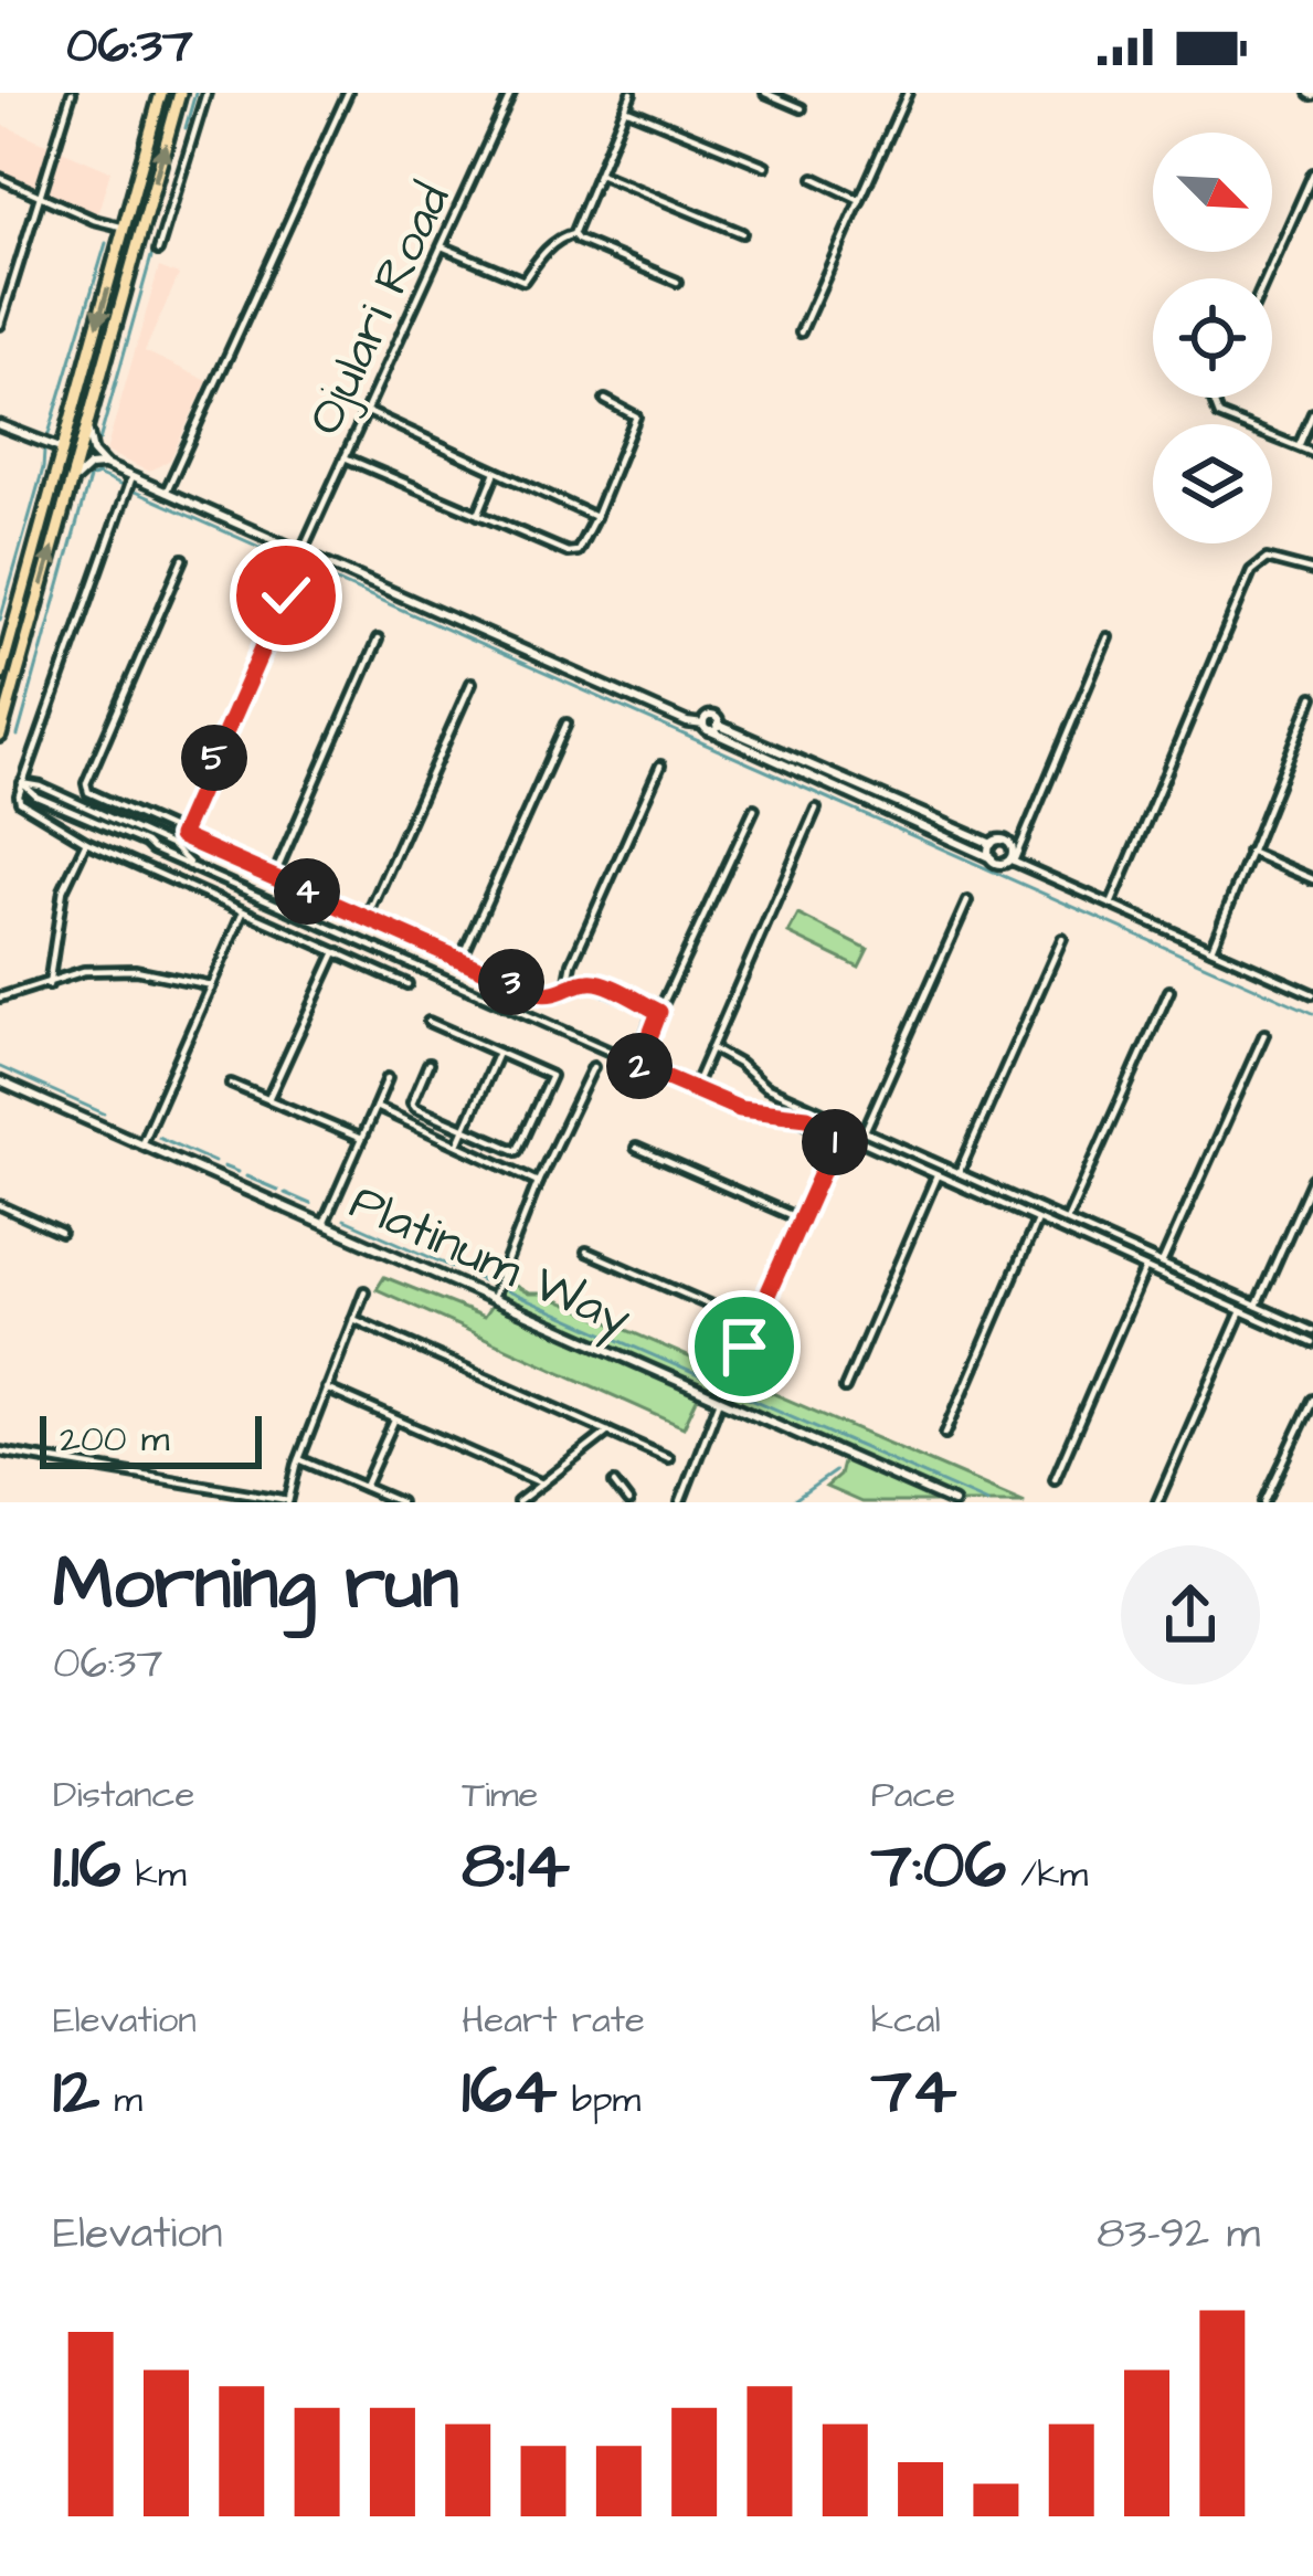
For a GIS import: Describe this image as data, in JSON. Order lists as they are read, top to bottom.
{
  "streets": {
    "street": ["Ojulari Road", "Platinum Way"]
  },
  "scale_bar": "200 m",
  "north": "bottom right",
  "page": {
    "status": "06:37",
    "pins": [
      "5",
      "4",
      "3",
      "2",
      "1"
    ],
    "scale": "200 m",
    "heading": ["Morning run", "06:37"],
    "stats": [
      ["Distance", "1.16 km"],
      ["Time", "8:14"],
      ["Pace", "7:06 /km"],
      ["Elevation", "12 m"],
      ["Heart rate", "164 bpm"],
      ["kcal", "74"]
    ],
    "chart": ["Elevation", "83–92 m"]
  }
}
